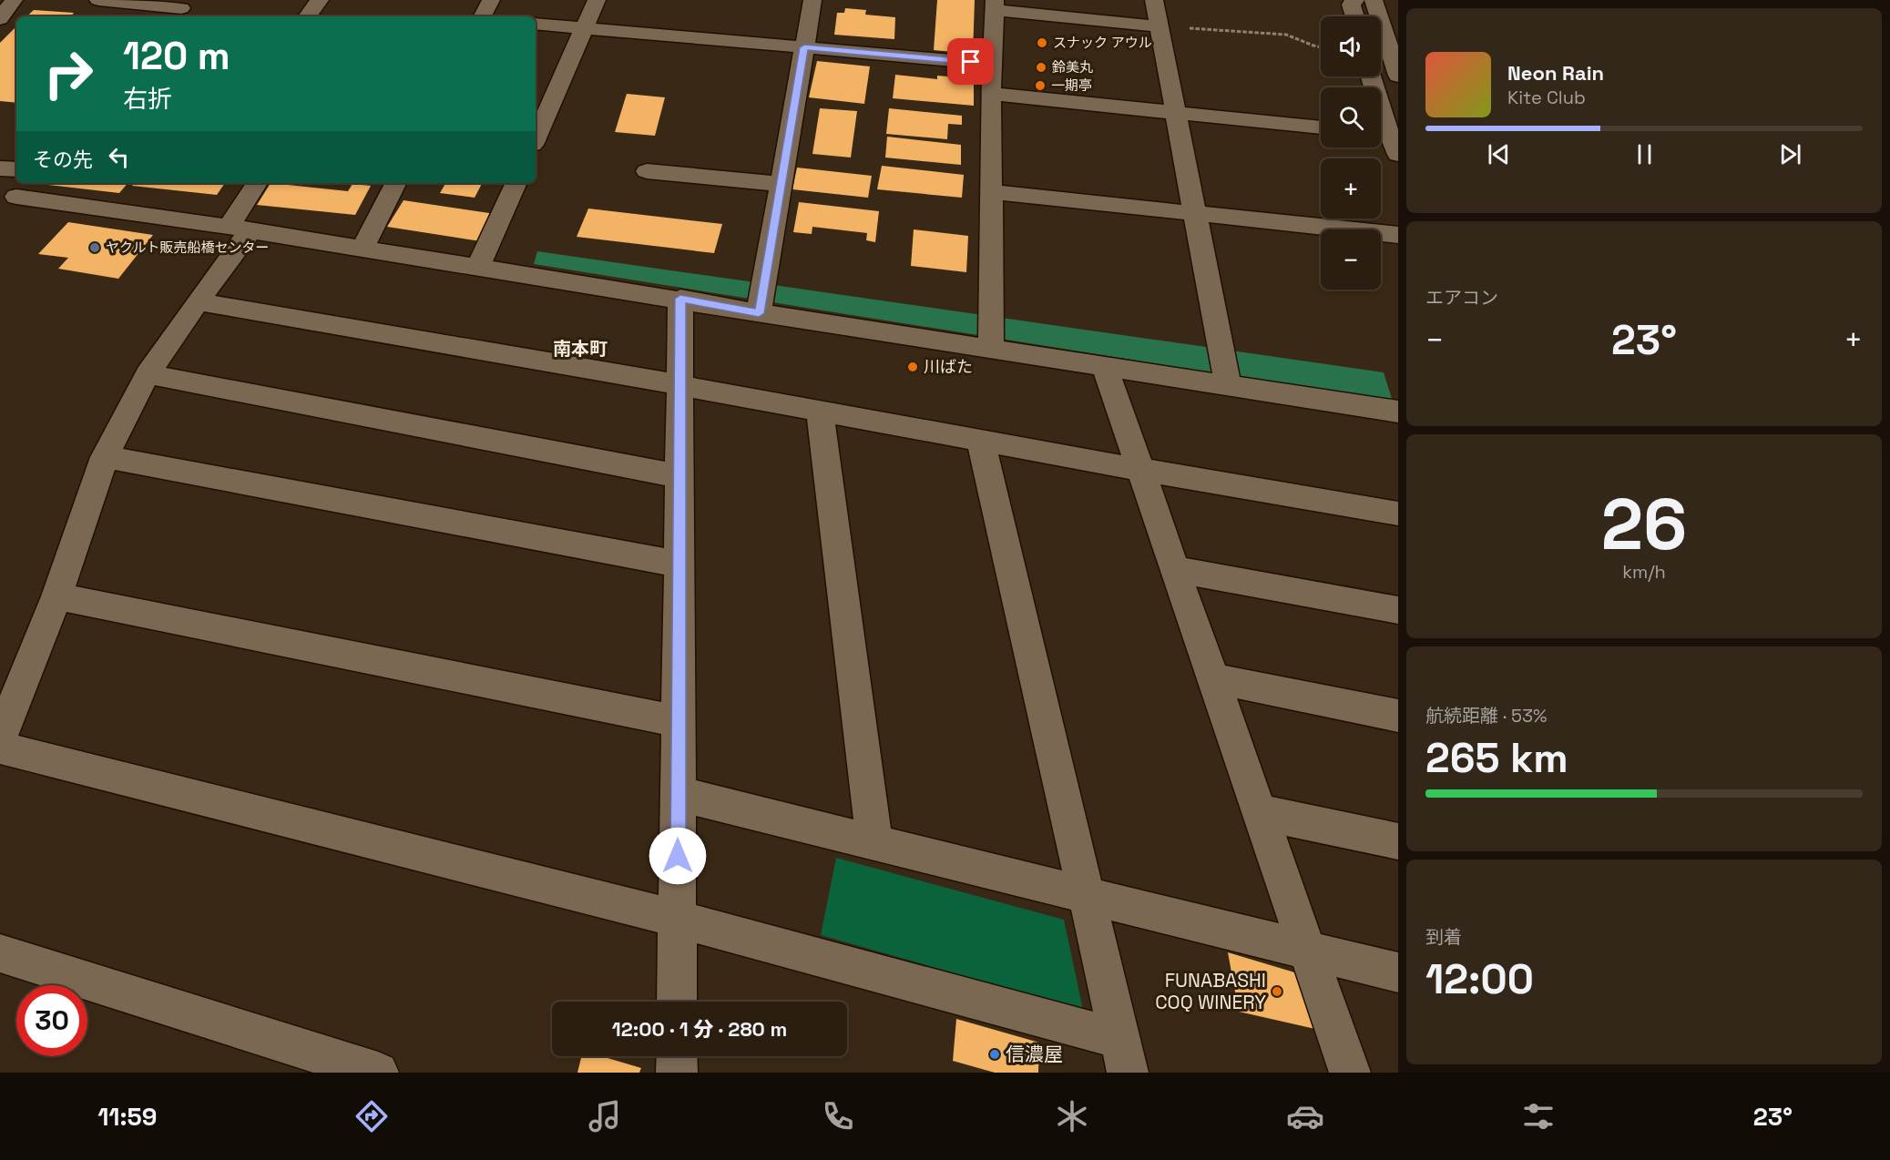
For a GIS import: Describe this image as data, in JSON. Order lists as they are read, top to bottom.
{
  "districts": ["南本町"],
  "places": [
    "スナック アウル",
    "鈴美丸",
    "一期亭",
    "ヤクルト販売船橋センター",
    "川ばた",
    "FUNABASHI COQ WINERY",
    "信濃屋"
  ],
  "page": {
    "map_buttons": ["+", "−"],
    "turn": ["120 m", "右折"],
    "song": ["Neon Rain", "Kite Club"],
    "then": "その先",
    "tile": [
      "エアコン",
      ["26", "km/h"],
      ["航続距離 · 53%", "265 km"],
      ["到着", "12:00"]
    ],
    "heat": ["−", "23°", "+"],
    "limit": "30",
    "trip": "12:00 · 1 分 · 280 m",
    "tabs": ["11:59", "23°"]
  }
}
